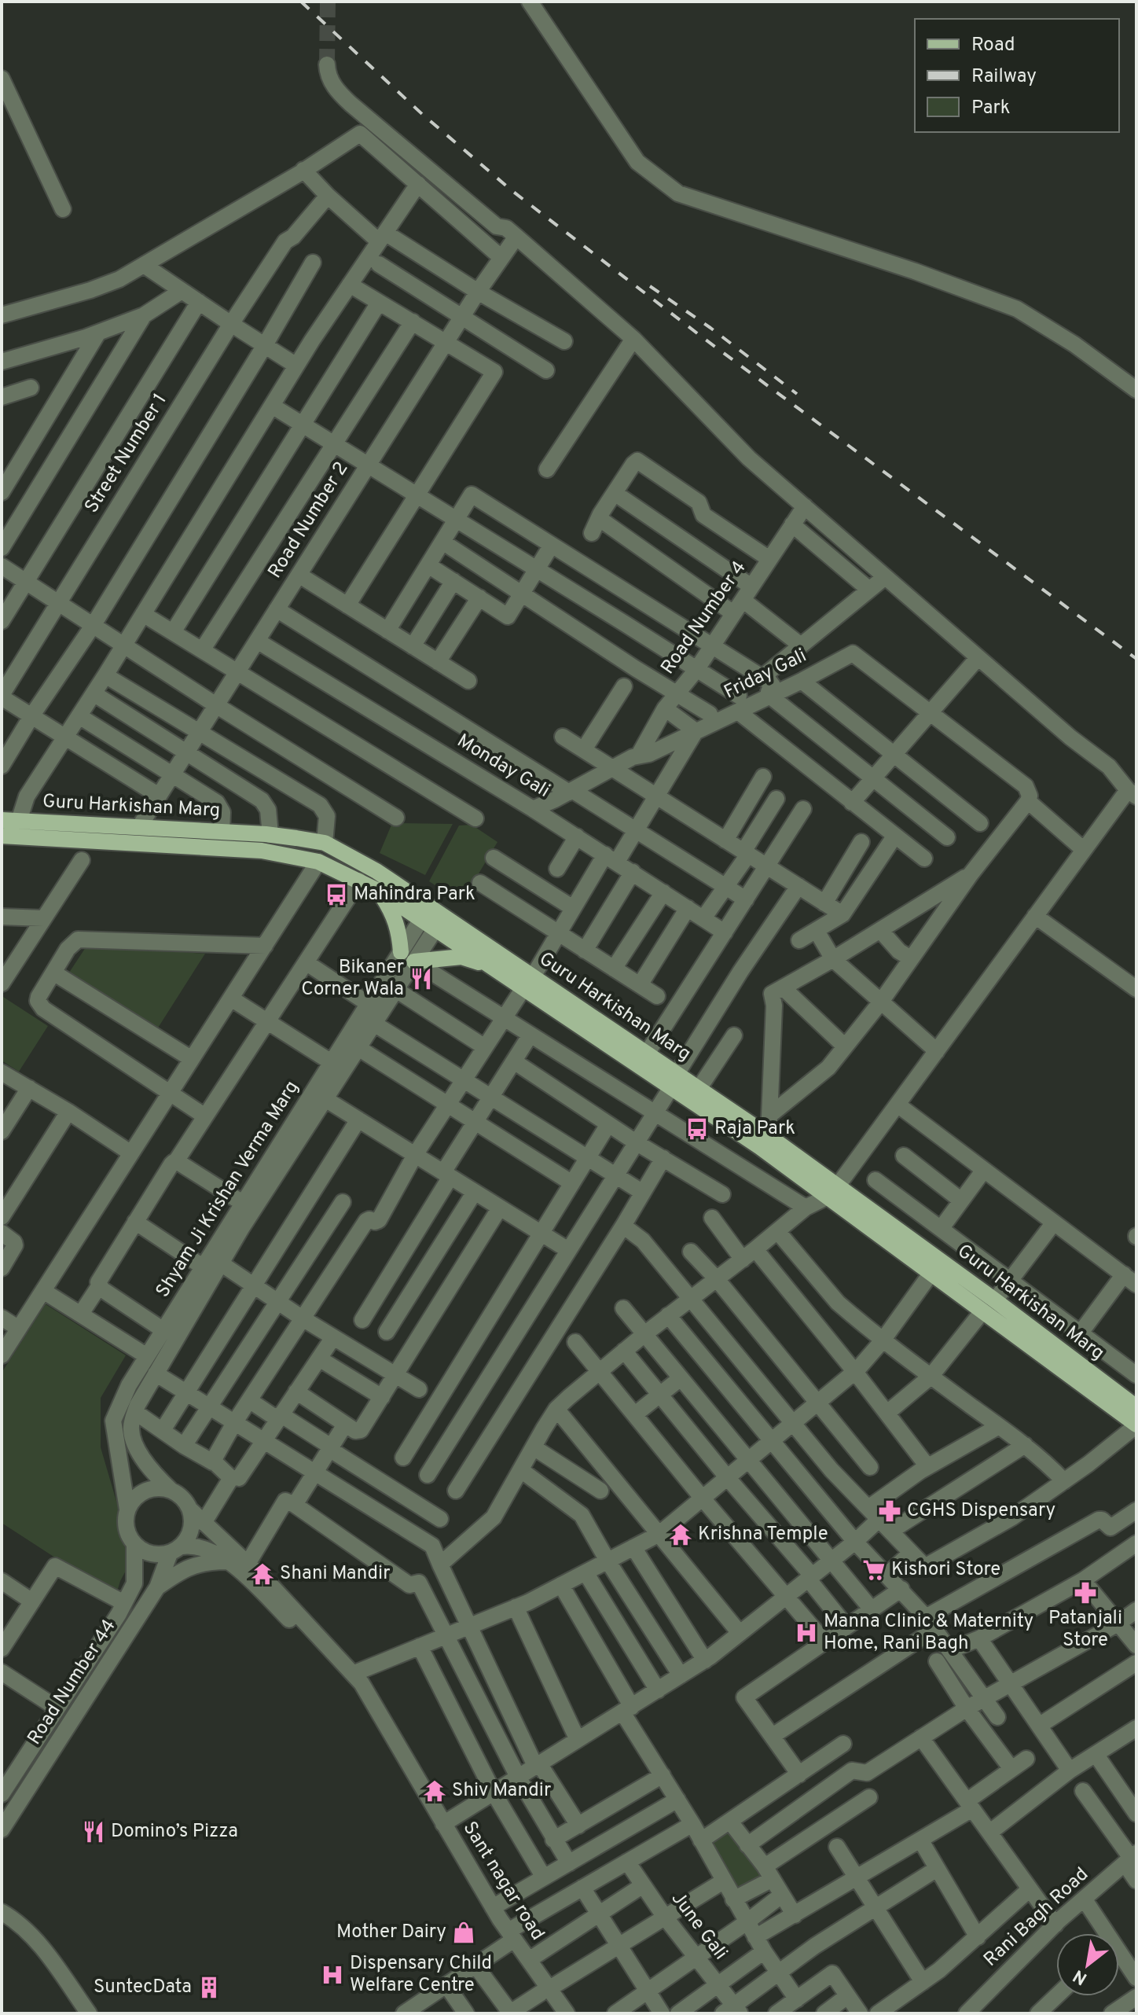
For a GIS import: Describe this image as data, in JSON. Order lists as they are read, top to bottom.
{
  "streets": {
    "main road": ["Guru Harkishan Marg"],
    "street": [
      "Street Number 1",
      "Road Number 2",
      "Road Number 4",
      "Friday Gali",
      "Monday Gali",
      "Shyam Ji Krishan Verma Marg",
      "Road Number 44",
      "Sant nagar road",
      "Rani Bagh Road",
      "June Gali"
    ]
  },
  "crossings": [
    ["Road Number 2", "Monday Gali"],
    ["Road Number 2", "Guru Harkishan Marg"],
    ["Road Number 4", "Friday Gali"],
    ["Friday Gali", "Monday Gali"],
    ["Guru Harkishan Marg", "Shyam Ji Krishan Verma Marg"],
    ["Shyam Ji Krishan Verma Marg", "Road Number 44"],
    ["Shyam Ji Krishan Verma Marg", "Sant nagar road"],
    ["Road Number 44", "Sant nagar road"]
  ],
  "places": {
    "bus stop": ["Mahindra Park", "Raja Park"],
    "restaurant": ["Bikaner Corner Wala", "Domino’s Pizza"],
    "pharmacy": ["CGHS Dispensary", "Patanjali Store"],
    "temple": ["Krishna Temple", "Shani Mandir", "Shiv Mandir"],
    "supermarket": ["Kishori Store"],
    "hospital": ["Manna Clinic & Maternity Home, Rani Bagh", "Dispensary Child Welfare Centre"],
    "shop": ["Mother Dairy"],
    "building": ["SuntecData"]
  },
  "legend": ["Road", "Railway", "Park"],
  "north": "bottom left"
}
